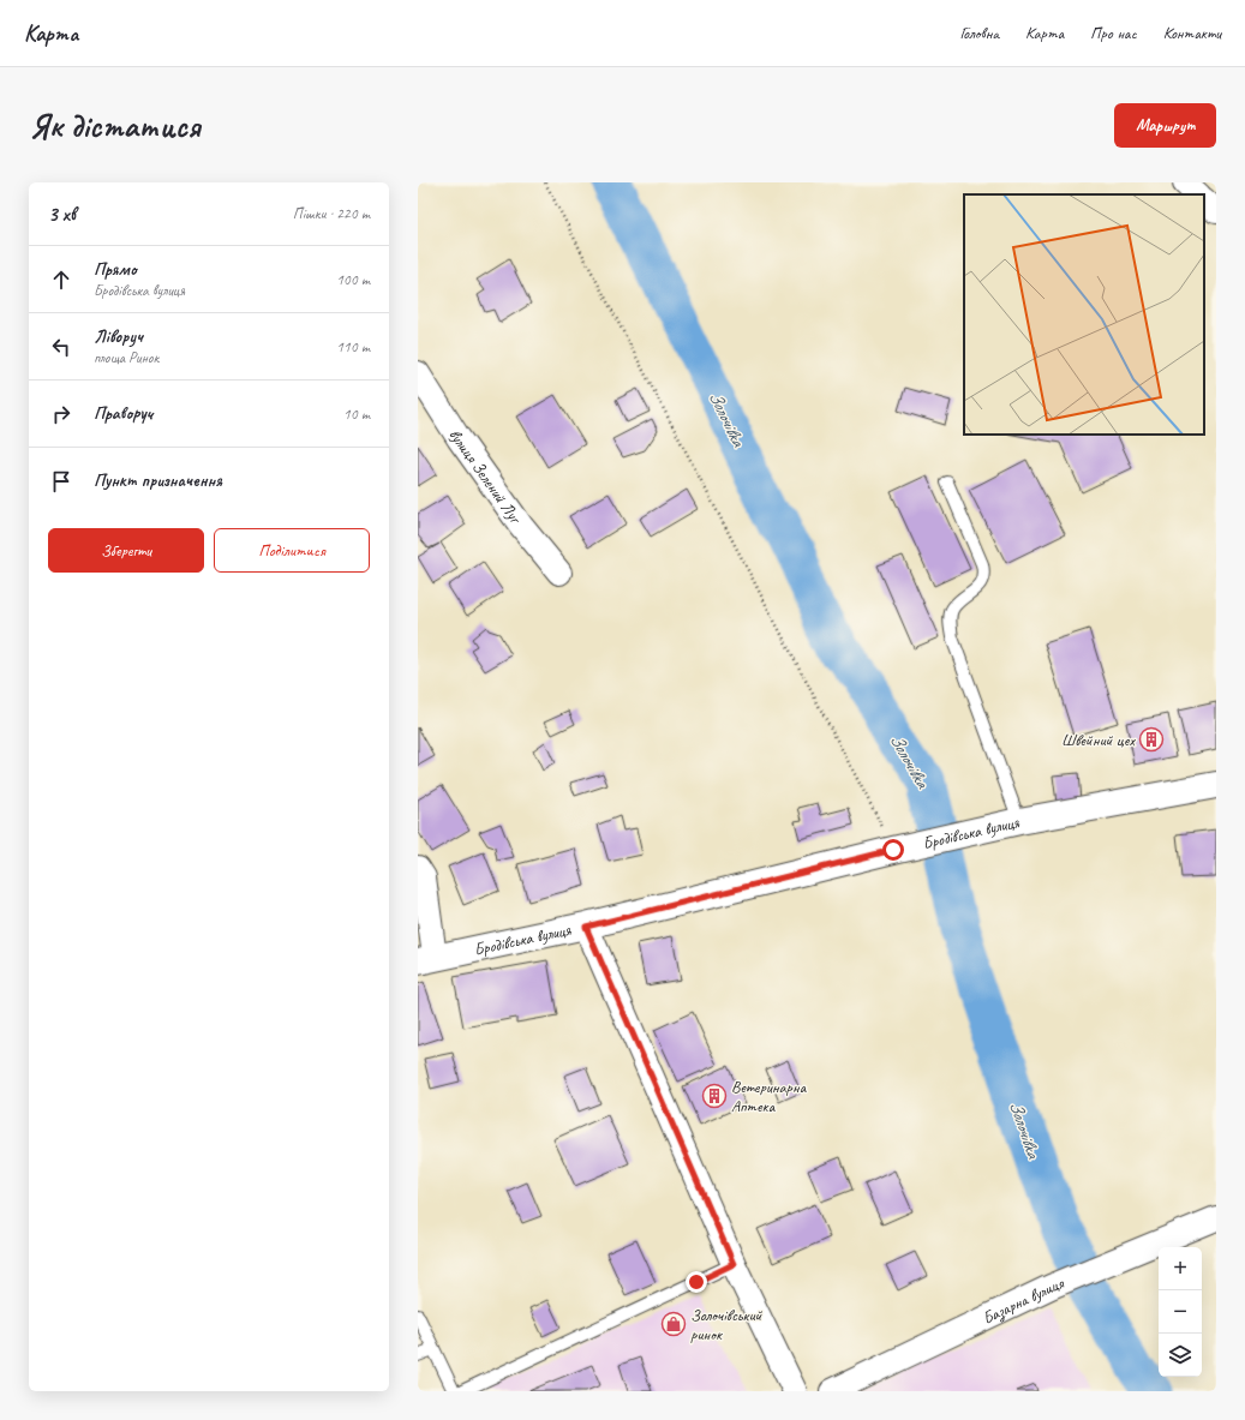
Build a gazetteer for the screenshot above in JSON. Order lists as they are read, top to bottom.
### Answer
{
  "streets": {
    "street": ["вулиця Зелений Луг", "Бродівська вулиця", "Базарна вулиця"]
  },
  "water": ["Золочівка"],
  "places": {
    "building": ["Швейний цех", "Ветеринарна Аптека"],
    "shop": ["Золочівський ринок"]
  },
  "page": {
    "header": "Карта",
    "nav": [
      "Головна",
      "Карта",
      "Про нас",
      "Контакти"
    ],
    "buttons": [
      "Маршрут",
      ["Зберегти", "Поділитися"]
    ],
    "title": "Як дістатися",
    "heading": ["3 хв", "Пішки · 220 m"],
    "list": [
      ["Прямо", "Бродівська вулиця", "100 m"],
      ["Ліворуч", "площа Ринок", "110 m"],
      ["Праворуч", "10 m"],
      "Пункт призначення"
    ],
    "map_buttons": ["+", "−"]
  }
}
